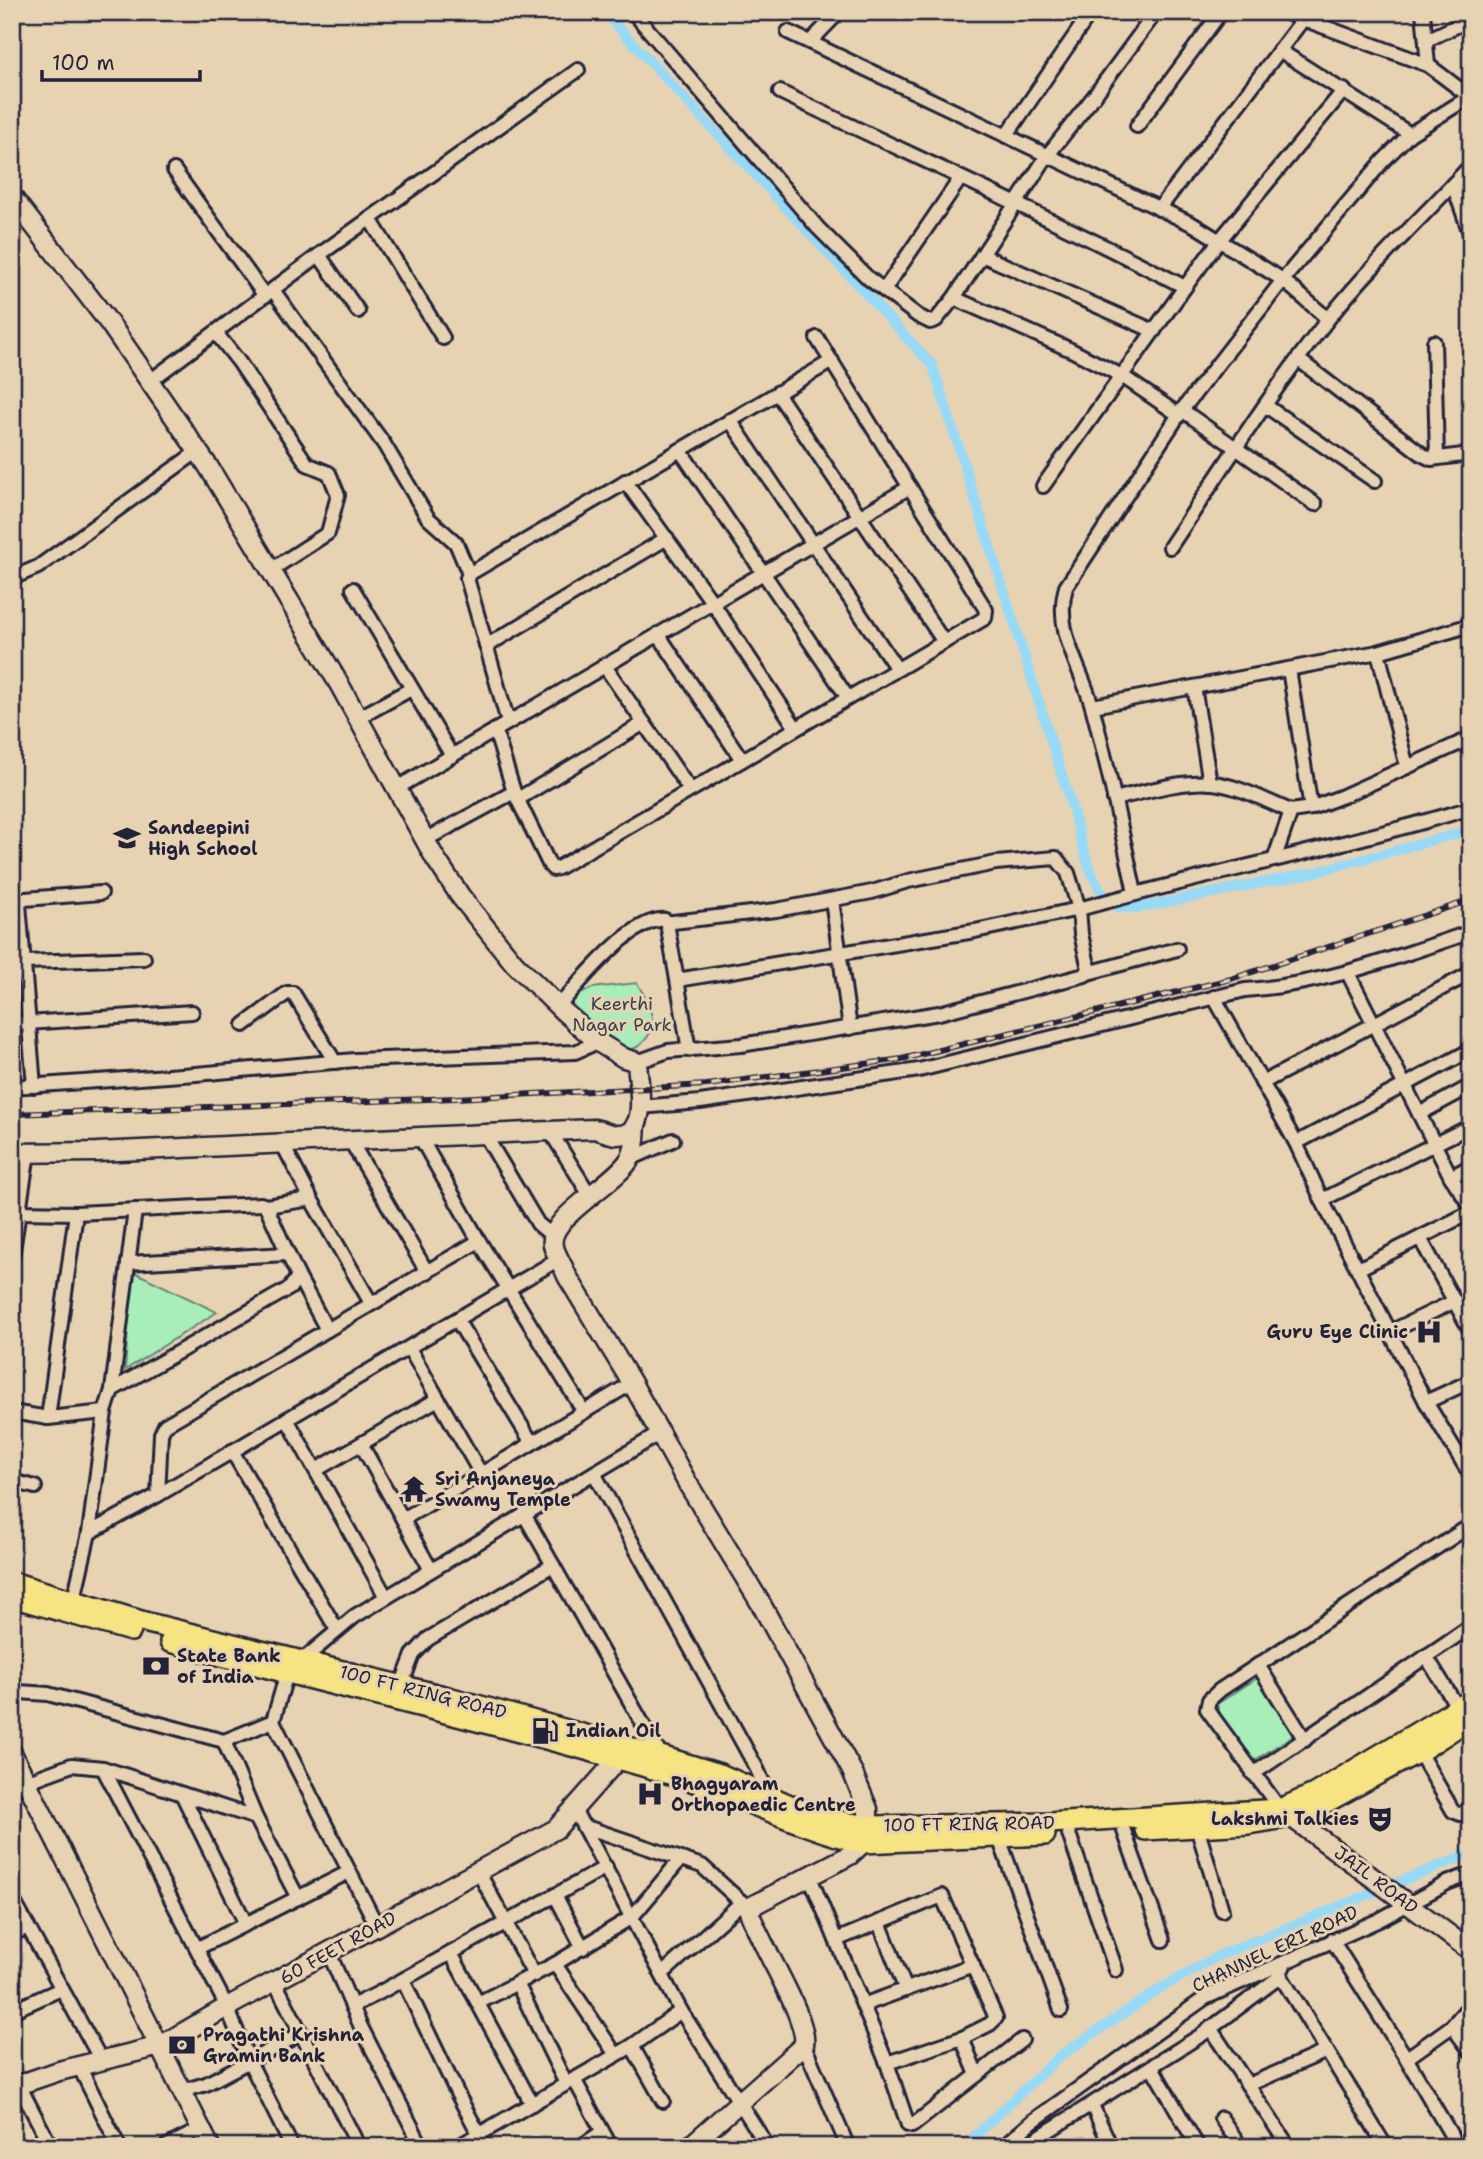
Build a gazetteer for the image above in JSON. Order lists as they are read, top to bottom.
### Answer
{
  "streets": {
    "main road": ["100 FT RING ROAD"],
    "street": ["JAIL ROAD", "60 FEET ROAD", "CHANNEL ERI ROAD"]
  },
  "crossings": [
    ["100 FT RING ROAD", "JAIL ROAD"],
    ["100 FT RING ROAD", "60 FEET ROAD"],
    ["JAIL ROAD", "CHANNEL ERI ROAD"]
  ],
  "parks": ["Keerthi Nagar Park"],
  "places": {
    "school or university": ["Sandeepini High School"],
    "hospital": ["Guru Eye Clinic", "Bhagyaram Orthopaedic Centre"],
    "temple": ["Sri Anjaneya Swamy Temple"],
    "bank": ["State Bank of India", "Pragathi Krishna Gramin Bank"],
    "fuel station": ["Indian Oil"],
    "theatre": ["Lakshmi Talkies"]
  },
  "scale_bar": "100 m"
}
